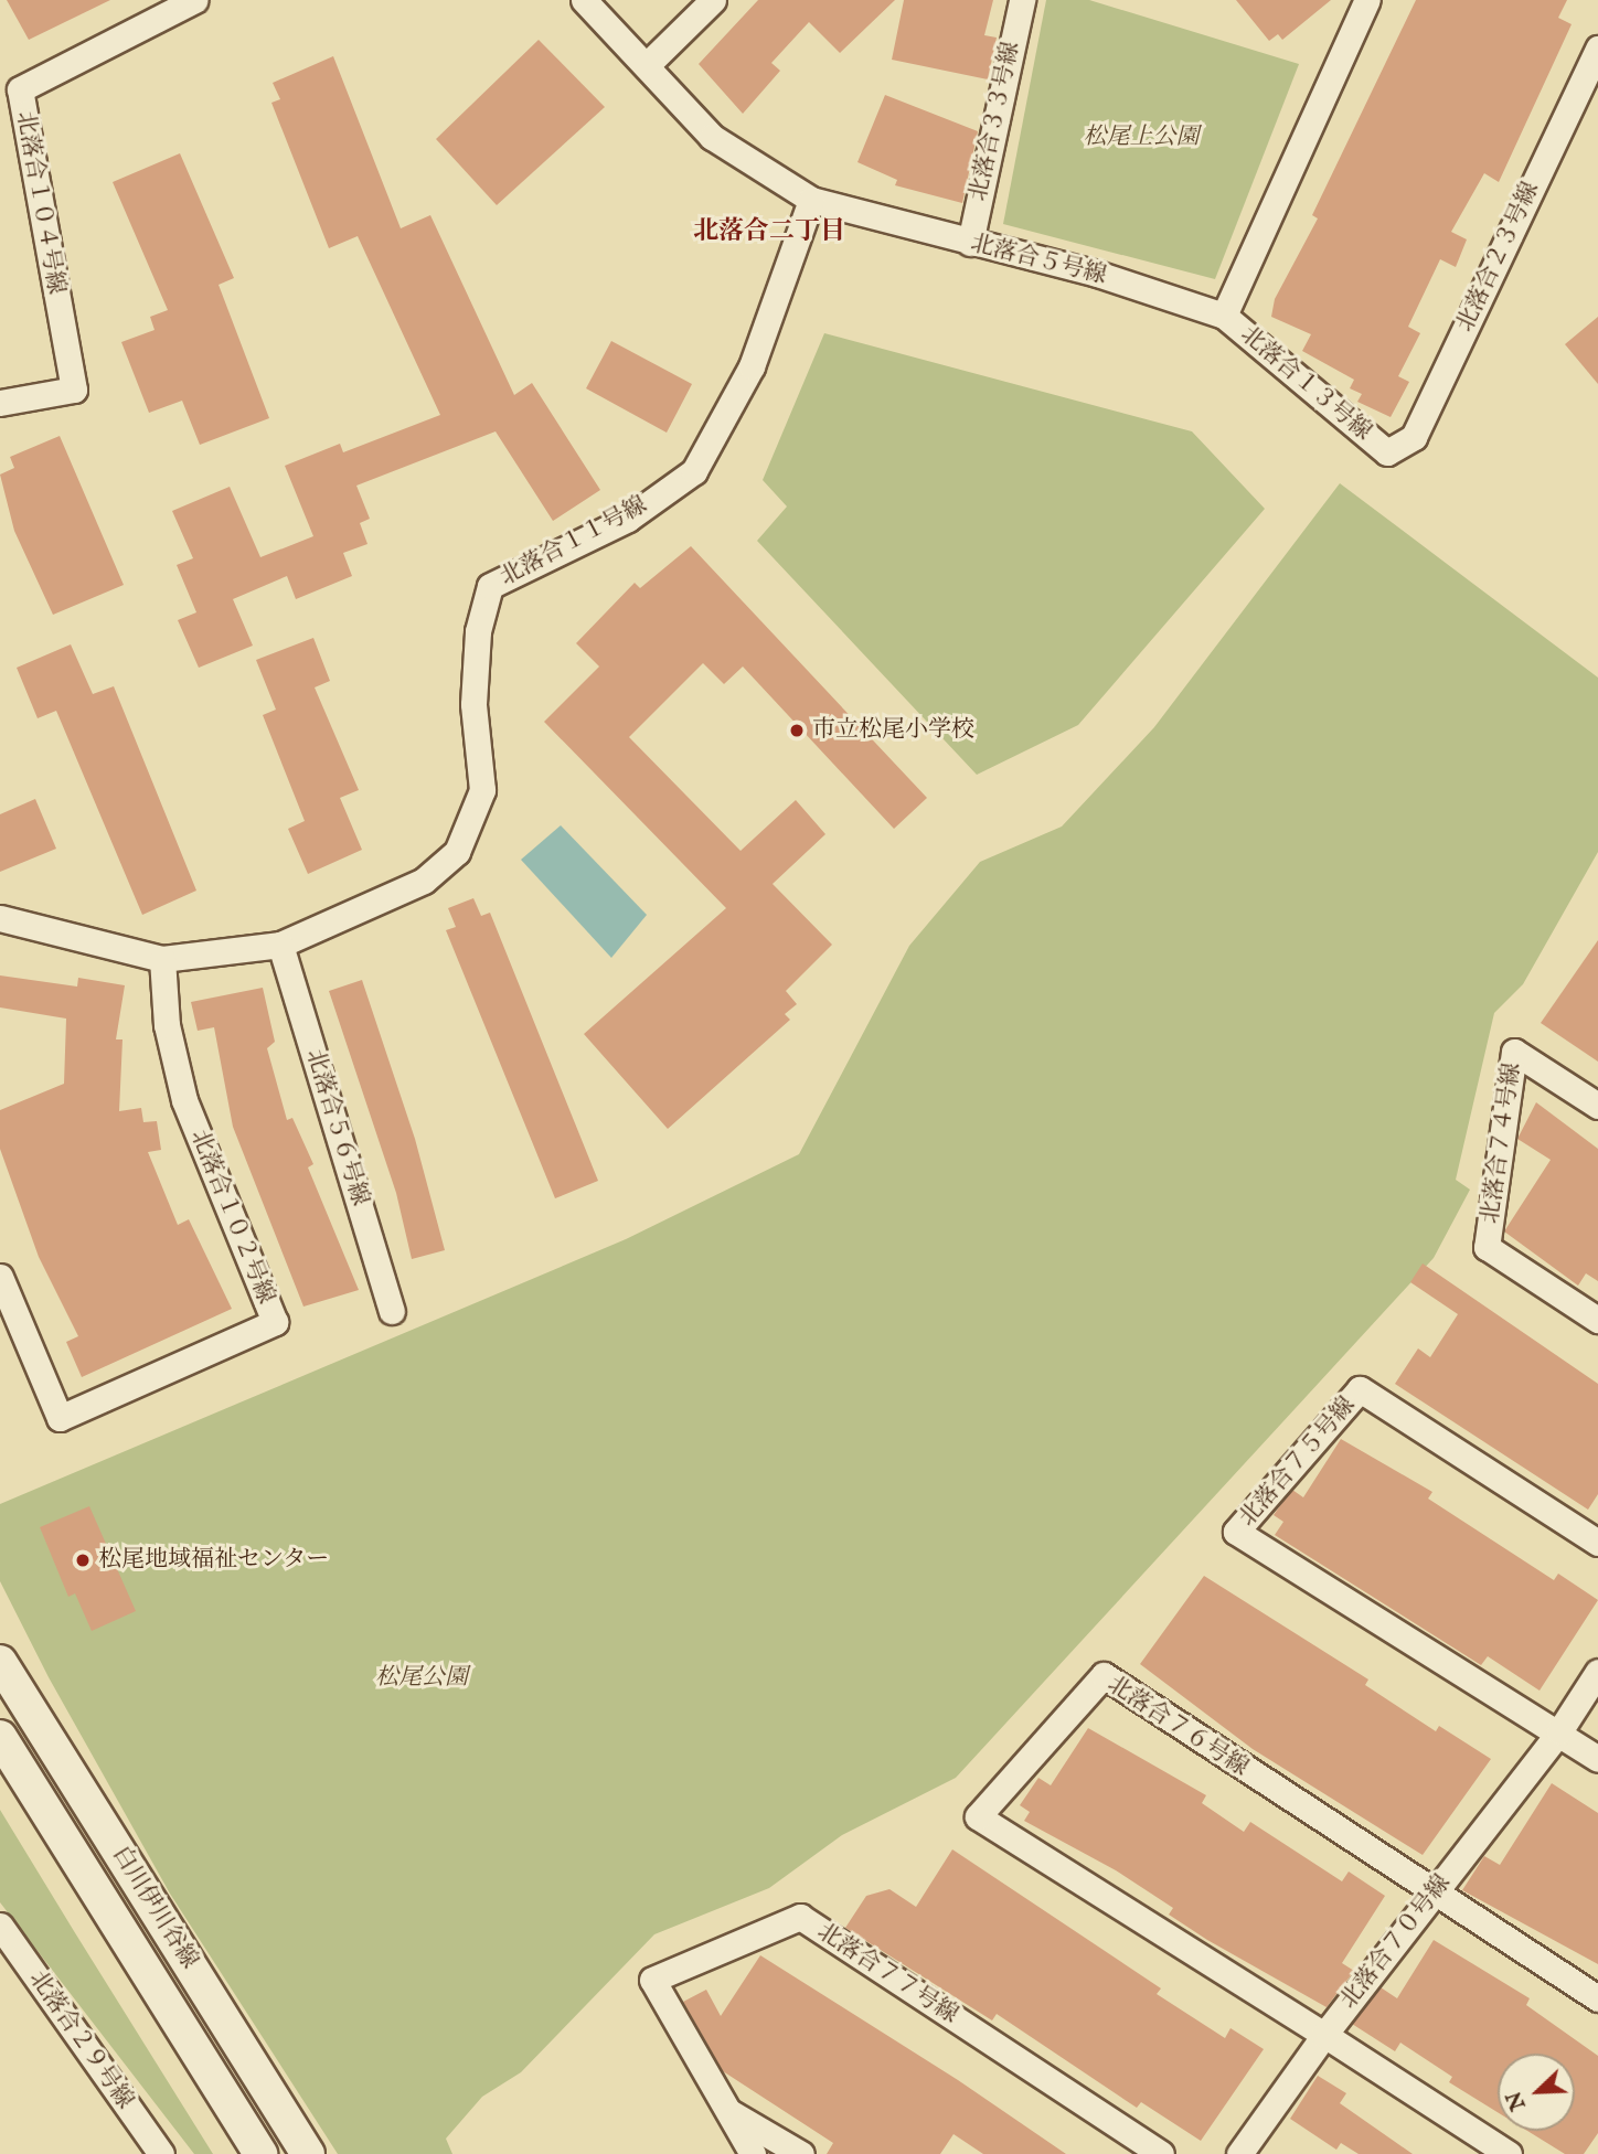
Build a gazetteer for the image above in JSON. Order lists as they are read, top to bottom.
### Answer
{
  "streets": {
    "street": [
      "北落合３３号線",
      "北落合１０４号線",
      "北落合２３号線",
      "北落合５号線",
      "北落合１３号線",
      "北落合１１号線",
      "北落合５６号線",
      "北落合７４号線",
      "北落合１０２号線",
      "北落合７５号線",
      "北落合７６号線",
      "白川伊川谷線",
      "北落合７０号線",
      "北落合７７号線",
      "北落合２９号線"
    ]
  },
  "crossings": [
    ["北落合３３号線", "北落合５号線"],
    ["北落合２３号線", "北落合１３号線"],
    ["北落合５号線", "北落合１３号線"],
    ["北落合５号線", "北落合１１号線"],
    ["北落合１１号線", "北落合５６号線"],
    ["北落合１１号線", "北落合１０２号線"],
    ["北落合７５号線", "北落合７０号線"],
    ["北落合７６号線", "北落合７０号線"]
  ],
  "districts": ["北落合二丁目"],
  "parks": ["松尾上公園", "松尾公園"],
  "places": ["市立松尾小学校", "松尾地域福祉センター"],
  "north": "bottom left"
}
